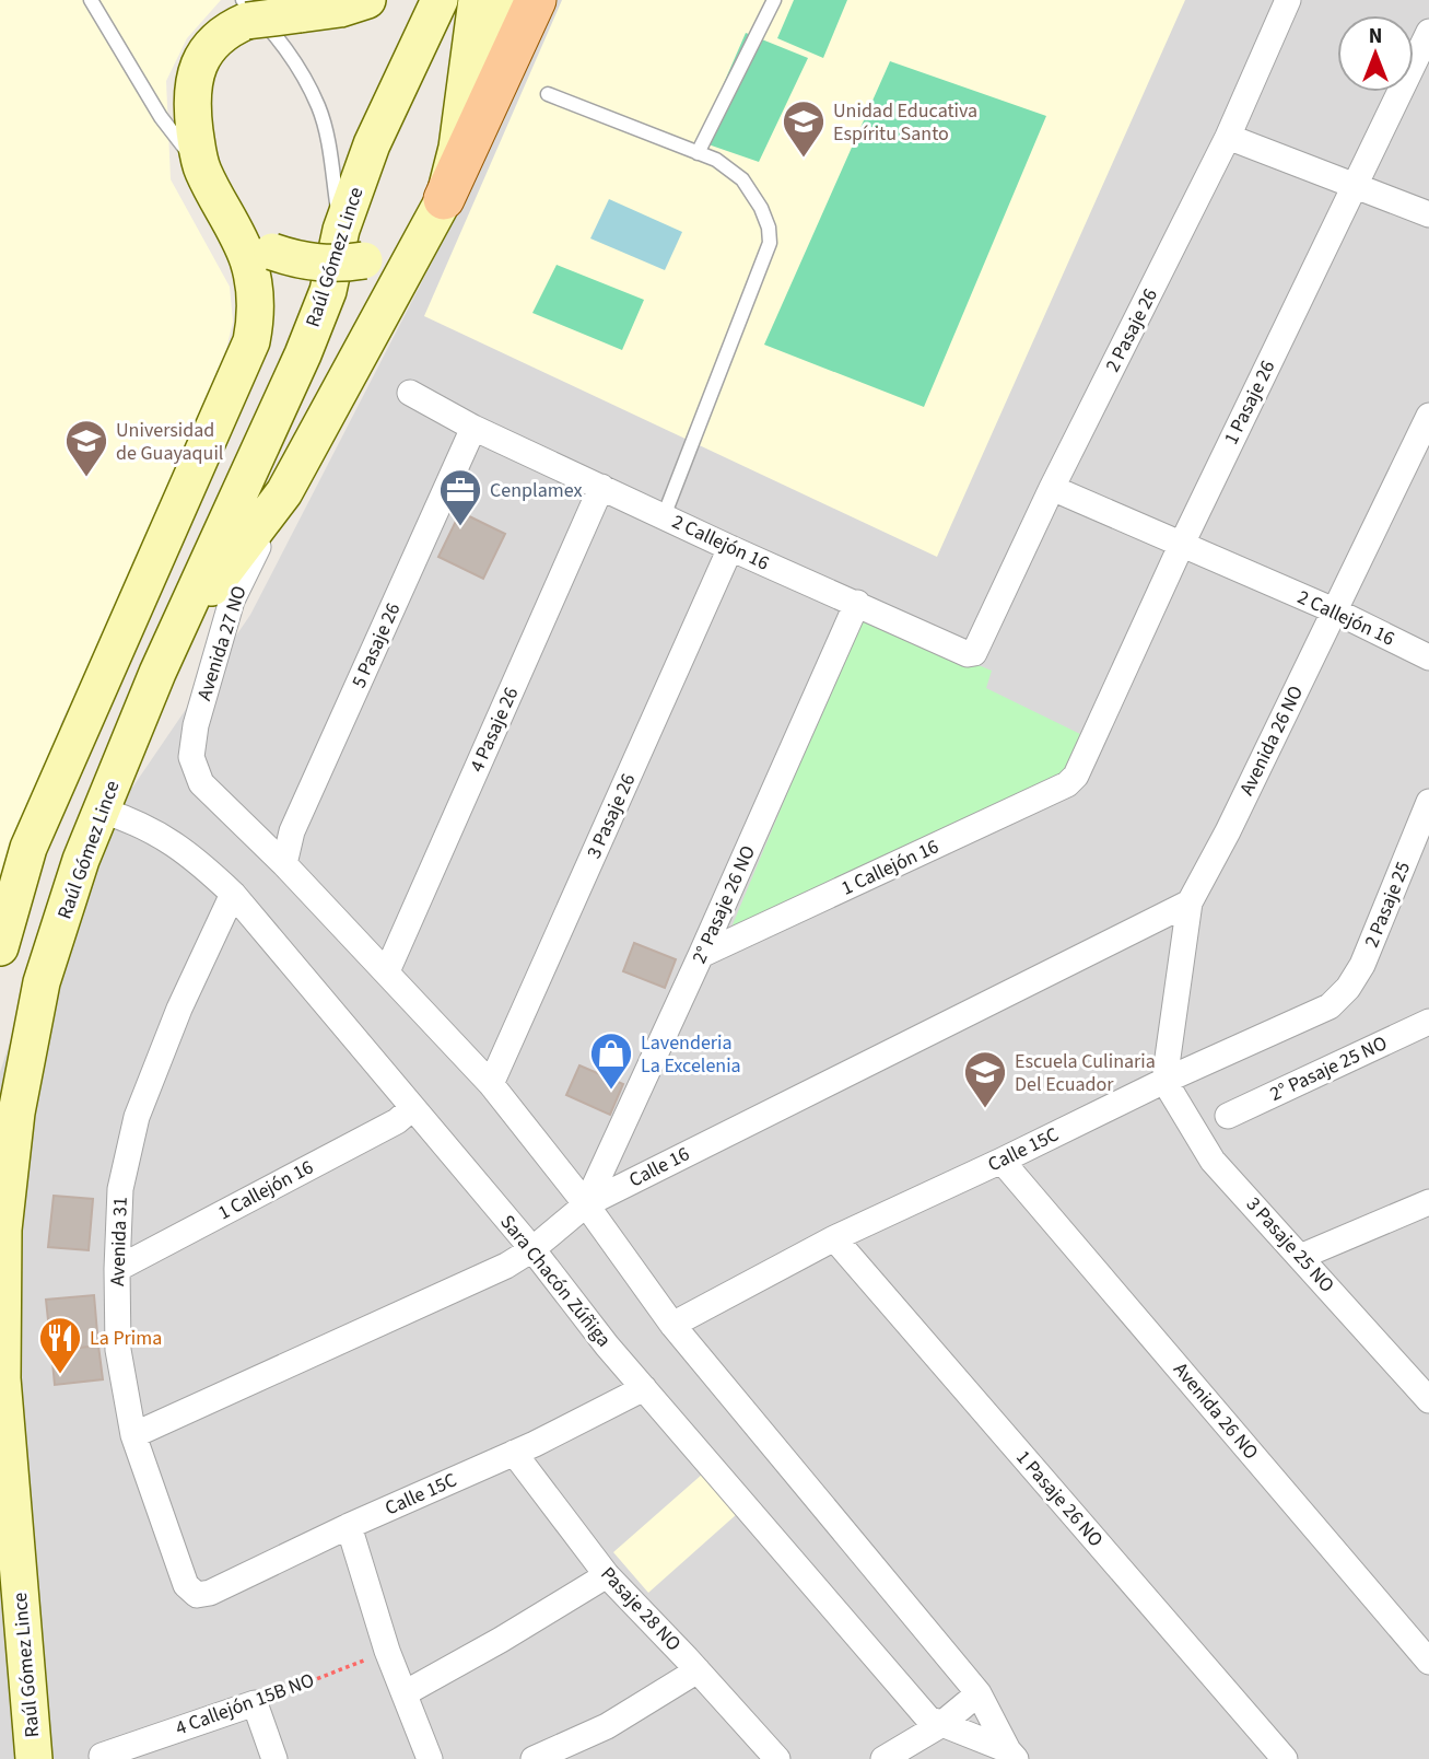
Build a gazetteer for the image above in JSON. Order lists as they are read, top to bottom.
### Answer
{
  "streets": {
    "main road": ["Raúl Gómez Lince"],
    "street": [
      "2 Pasaje 26",
      "1 Pasaje 26",
      "2 Callejón 16",
      "Avenida 27 NO",
      "5 Pasaje 26",
      "4 Pasaje 26",
      "Avenida 26 NO",
      "3 Pasaje 26",
      "1 Callejón 16",
      "2° Pasaje 26 NO",
      "2 Pasaje 25",
      "2° Pasaje 25 NO",
      "Calle 15C",
      "Calle 16",
      "Avenida 31",
      "3 Pasaje 25 NO",
      "Sara Chacón Zúñiga",
      "1 Pasaje 26 NO",
      "Pasaje 28 NO",
      "4 Callejón 15B NO"
    ]
  },
  "crossings": [
    ["Raúl Gómez Lince", "Sara Chacón Zúñiga"],
    ["2 Pasaje 26", "2 Callejón 16"],
    ["1 Pasaje 26", "2 Callejón 16"],
    ["1 Pasaje 26", "1 Callejón 16"],
    ["2 Callejón 16", "5 Pasaje 26"],
    ["2 Callejón 16", "4 Pasaje 26"],
    ["2 Callejón 16", "Avenida 26 NO"],
    ["2 Callejón 16", "3 Pasaje 26"],
    ["2 Callejón 16", "2° Pasaje 26 NO"],
    ["Avenida 27 NO", "Sara Chacón Zúñiga"],
    ["5 Pasaje 26", "Sara Chacón Zúñiga"],
    ["4 Pasaje 26", "Sara Chacón Zúñiga"],
    ["Avenida 26 NO", "Calle 15C"],
    ["Avenida 26 NO", "Calle 16"],
    ["Avenida 26 NO", "3 Pasaje 25 NO"],
    ["3 Pasaje 26", "Sara Chacón Zúñiga"],
    ["1 Callejón 16", "2° Pasaje 26 NO"],
    ["1 Callejón 16", "Avenida 31"],
    ["1 Callejón 16", "Sara Chacón Zúñiga"],
    ["2° Pasaje 26 NO", "Calle 16"],
    ["2° Pasaje 26 NO", "Sara Chacón Zúñiga"],
    ["2 Pasaje 25", "Calle 15C"],
    ["Calle 15C", "Avenida 31"],
    ["Calle 15C", "3 Pasaje 25 NO"],
    ["Calle 15C", "Sara Chacón Zúñiga"],
    ["Calle 15C", "1 Pasaje 26 NO"],
    ["Calle 15C", "Pasaje 28 NO"],
    ["Calle 16", "Avenida 31"],
    ["Calle 16", "Sara Chacón Zúñiga"],
    ["Avenida 31", "Sara Chacón Zúñiga"]
  ],
  "places": {
    "school or university": ["Unidad Educativa Espíritu Santo", "Universidad de Guayaquil", "Escuela Culinaria Del Ecuador"],
    "office": ["Cenplamex"],
    "shop": ["Lavenderia La Excelenia"],
    "restaurant": ["La Prima"]
  },
  "north": "top"
}
